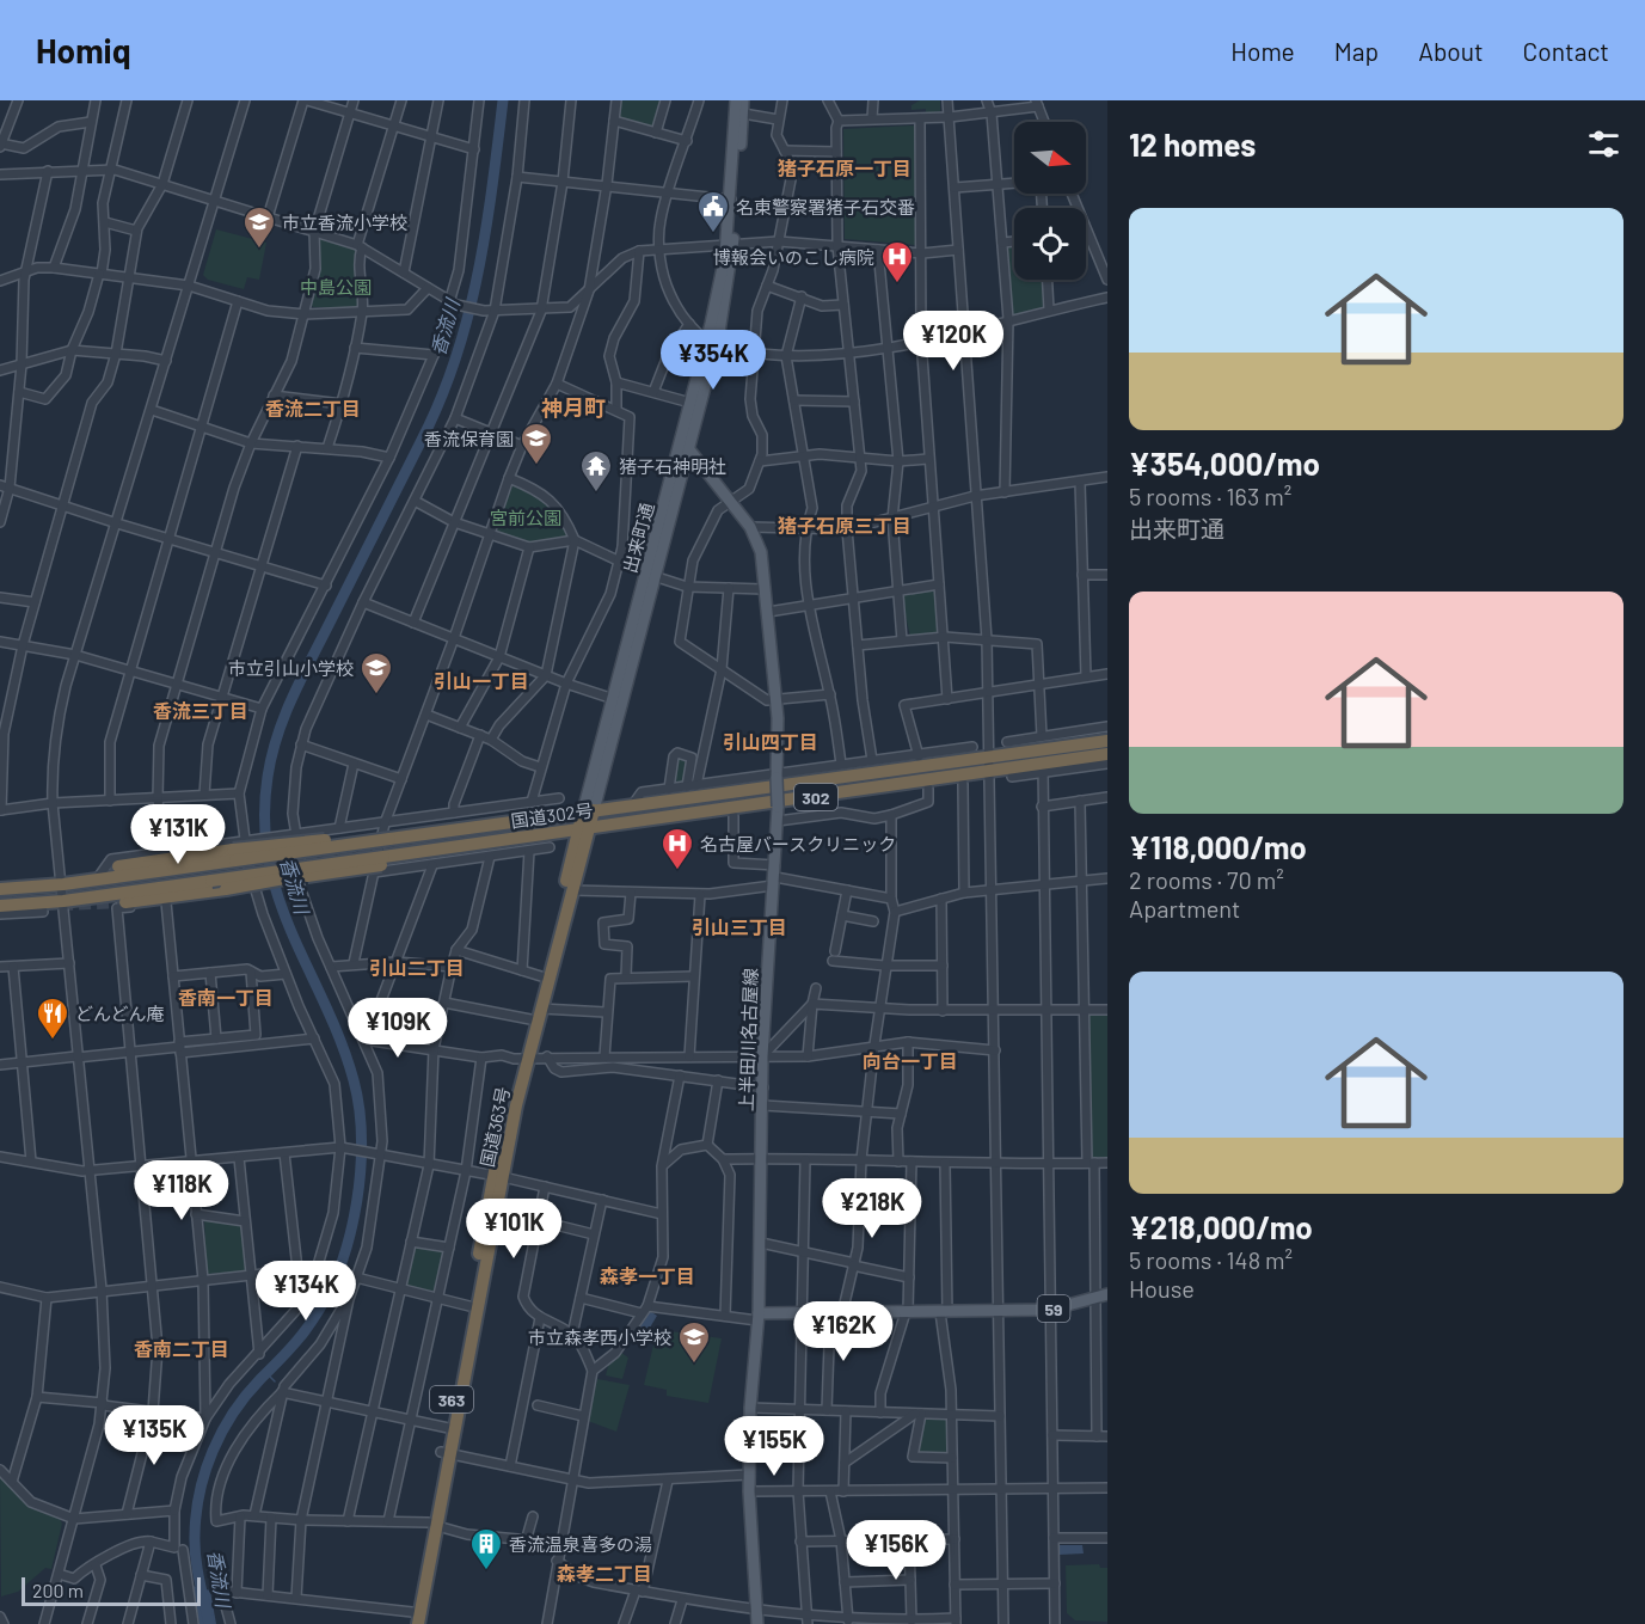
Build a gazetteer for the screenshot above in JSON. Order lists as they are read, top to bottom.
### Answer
{
  "streets": {
    "highway": [
      "302",
      "国道302号",
      "国道363号",
      "363"
    ],
    "main road": ["出来町通", "上半田川名古屋線", "59"]
  },
  "crossings": [
    ["出来町通", "国道302号"],
    ["出来町通", "上半田川名古屋線"],
    ["出来町通", "国道363号"],
    ["国道302号", "国道363号"],
    ["上半田川名古屋線", "59"]
  ],
  "districts": [
    "猪子石原一丁目",
    "香流二丁目",
    "神月町",
    "猪子石原三丁目",
    "引山一丁目",
    "香流三丁目",
    "引山四丁目",
    "引山三丁目",
    "引山二丁目",
    "香南一丁目",
    "向台一丁目",
    "森孝一丁目",
    "香南二丁目",
    "森孝二丁目"
  ],
  "water": ["香流川"],
  "parks": ["中島公園", "宮前公園"],
  "places": {
    "public building": ["名東警察署猪子石交番"],
    "school or university": [
      "市立香流小学校",
      "香流保育園",
      "市立引山小学校",
      "市立森孝西小学校"
    ],
    "hospital": ["博報会いのこし病院", "名古屋バースクリニック"],
    "temple": ["猪子石神明社"],
    "restaurant": ["どんどん庵"],
    "building": ["香流温泉喜多の湯"]
  },
  "scale_bar": "200 m",
  "north": "right",
  "page": {
    "header": "Homiq",
    "nav": [
      "Home",
      "Map",
      "About",
      "Contact"
    ],
    "heading": "12 homes",
    "list": [
      {
        "name": "¥354,000/mo",
        "note": "5 rooms · 163 m² · 出来町通"
      },
      {
        "name": "¥118,000/mo",
        "note": "2 rooms · 70 m² · Apartment"
      },
      {
        "name": "¥218,000/mo",
        "note": "5 rooms · 148 m² · House"
      }
    ],
    "price": [
      "¥120K",
      "¥354K",
      "¥131K",
      "¥109K",
      "¥118K",
      "¥218K",
      "¥101K",
      "¥134K",
      "¥162K",
      "¥135K",
      "¥155K",
      "¥156K"
    ],
    "scale": "200 m"
  }
}
